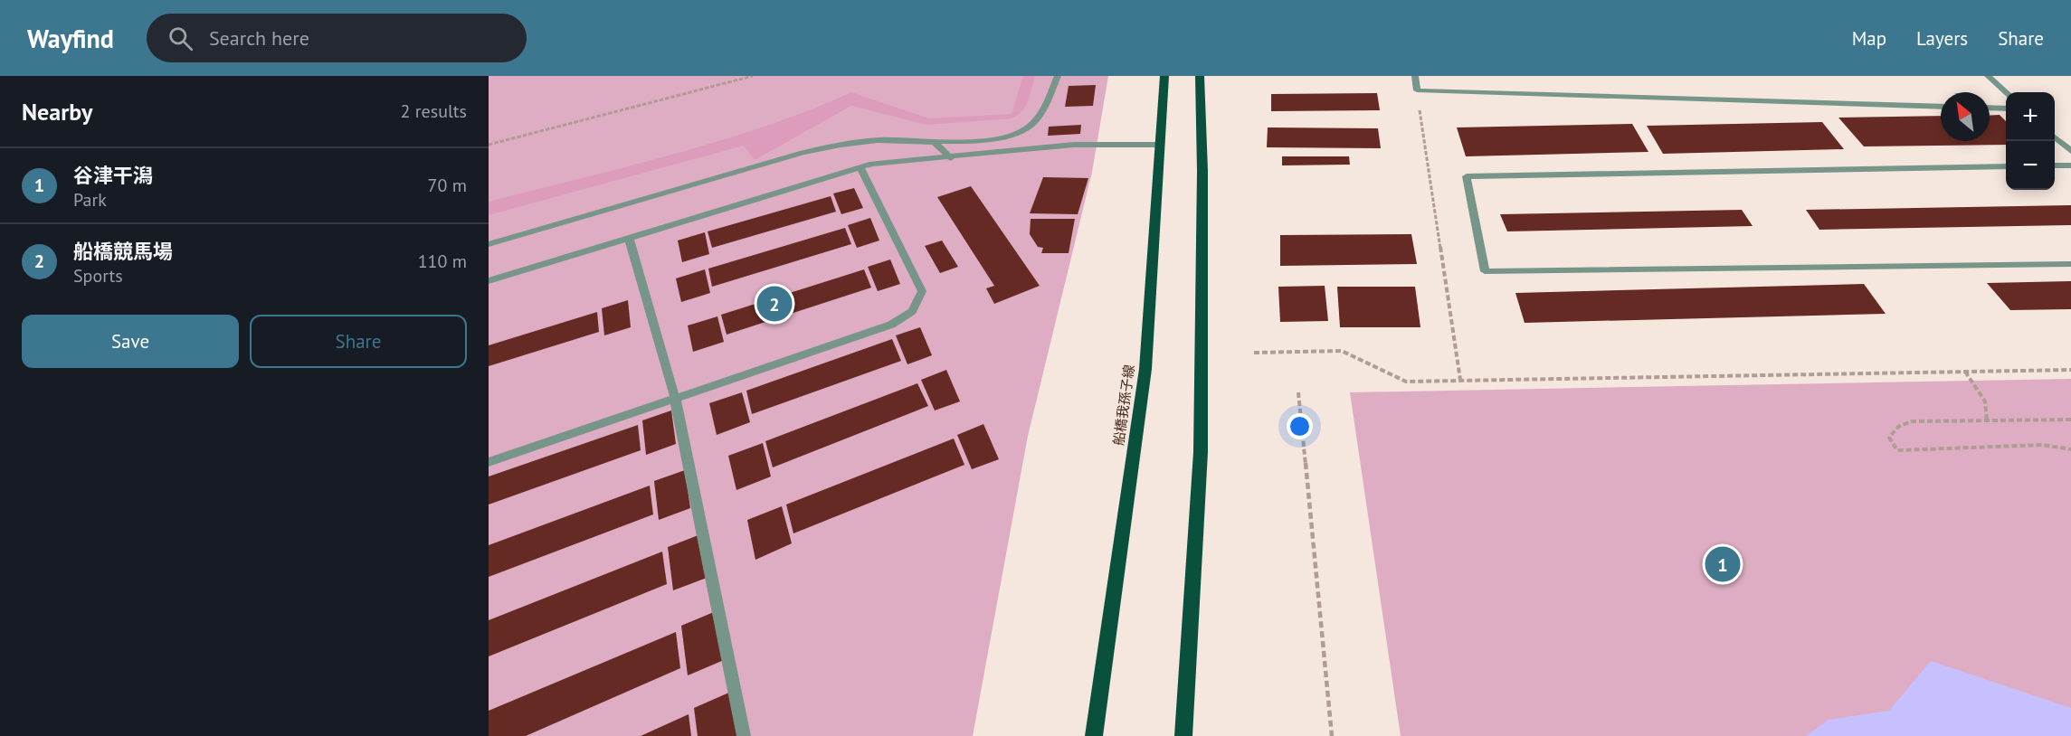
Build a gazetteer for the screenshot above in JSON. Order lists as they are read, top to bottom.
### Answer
{
  "streets": {
    "main road": ["船橋我孫子線"]
  },
  "north": "top left",
  "page": {
    "header": "Wayfind",
    "search": "Search here",
    "nav": ["Map", "Layers", "Share"],
    "heading": ["Nearby", "2 results"],
    "map_buttons": ["+", "−"],
    "list": [
      {
        "mark": "1",
        "name": "谷津干潟",
        "note": "Park",
        "value": "70 m"
      },
      {
        "mark": "2",
        "name": "船橋競馬場",
        "note": "Sports",
        "value": "110 m"
      }
    ],
    "pins": ["2", "1"],
    "buttons": ["Save", "Share"]
  }
}
